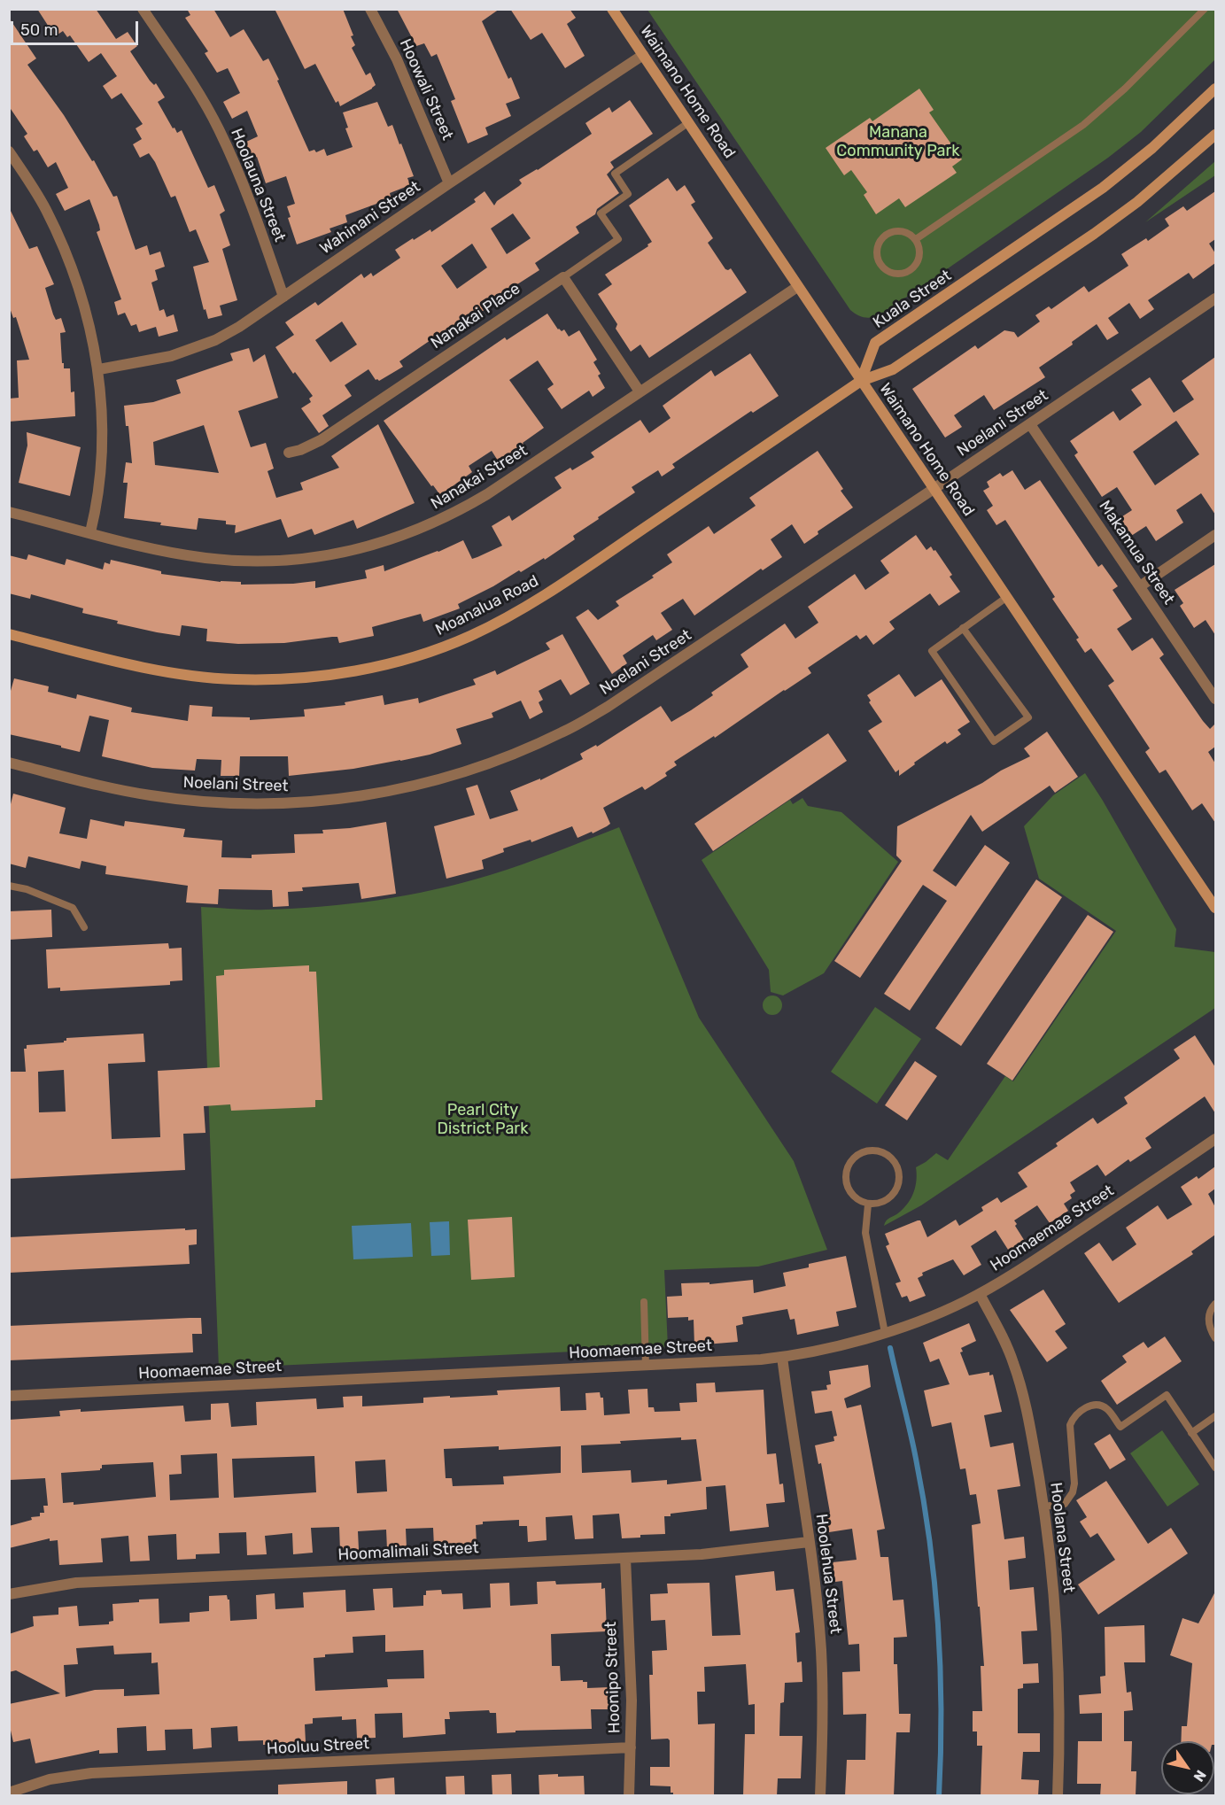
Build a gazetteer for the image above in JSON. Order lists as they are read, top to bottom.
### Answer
{
  "streets": {
    "main road": ["Waimano Home Road", "Kuala Street", "Moanalua Road"],
    "street": [
      "Hoowali Street",
      "Hoolauna Street",
      "Wahinani Street",
      "Nanakai Place",
      "Noelani Street",
      "Nanakai Street",
      "Makamua Street",
      "Hoomaemae Street",
      "Hoolana Street",
      "Hoomalimali Street",
      "Hoolehua Street",
      "Hoonipo Street",
      "Hooluu Street"
    ]
  },
  "crossings": [
    ["Hoowali Street", "Wahinani Street"],
    ["Waimano Home Road", "Wahinani Street"],
    ["Waimano Home Road", "Kuala Street"],
    ["Waimano Home Road", "Noelani Street"],
    ["Waimano Home Road", "Nanakai Street"],
    ["Waimano Home Road", "Moanalua Road"],
    ["Hoolauna Street", "Wahinani Street"],
    ["Kuala Street", "Moanalua Road"],
    ["Noelani Street", "Makamua Street"],
    ["Hoomaemae Street", "Hoolana Street"],
    ["Hoomaemae Street", "Hoolehua Street"],
    ["Hoomalimali Street", "Hoolehua Street"],
    ["Hoomalimali Street", "Hoonipo Street"],
    ["Hoonipo Street", "Hooluu Street"]
  ],
  "parks": ["Manana Community Park", "Pearl City District Park"],
  "scale_bar": "50 m",
  "north": "bottom right"
}
